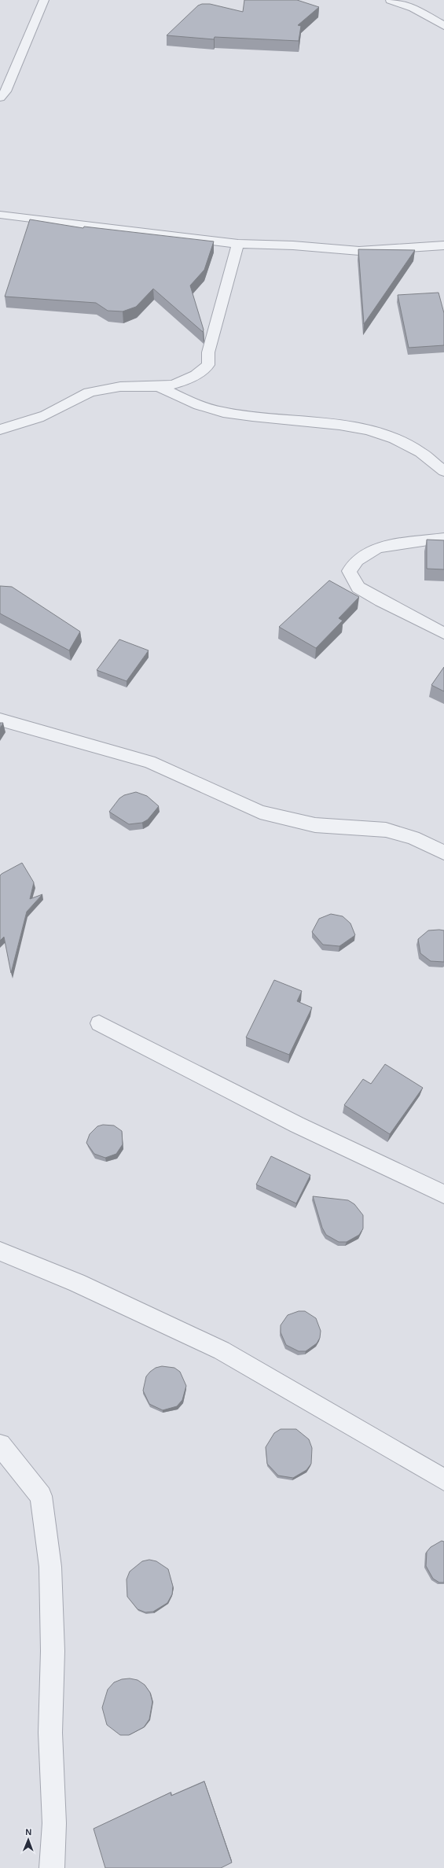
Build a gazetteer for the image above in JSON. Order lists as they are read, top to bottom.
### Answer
{
  "north": "top"
}
